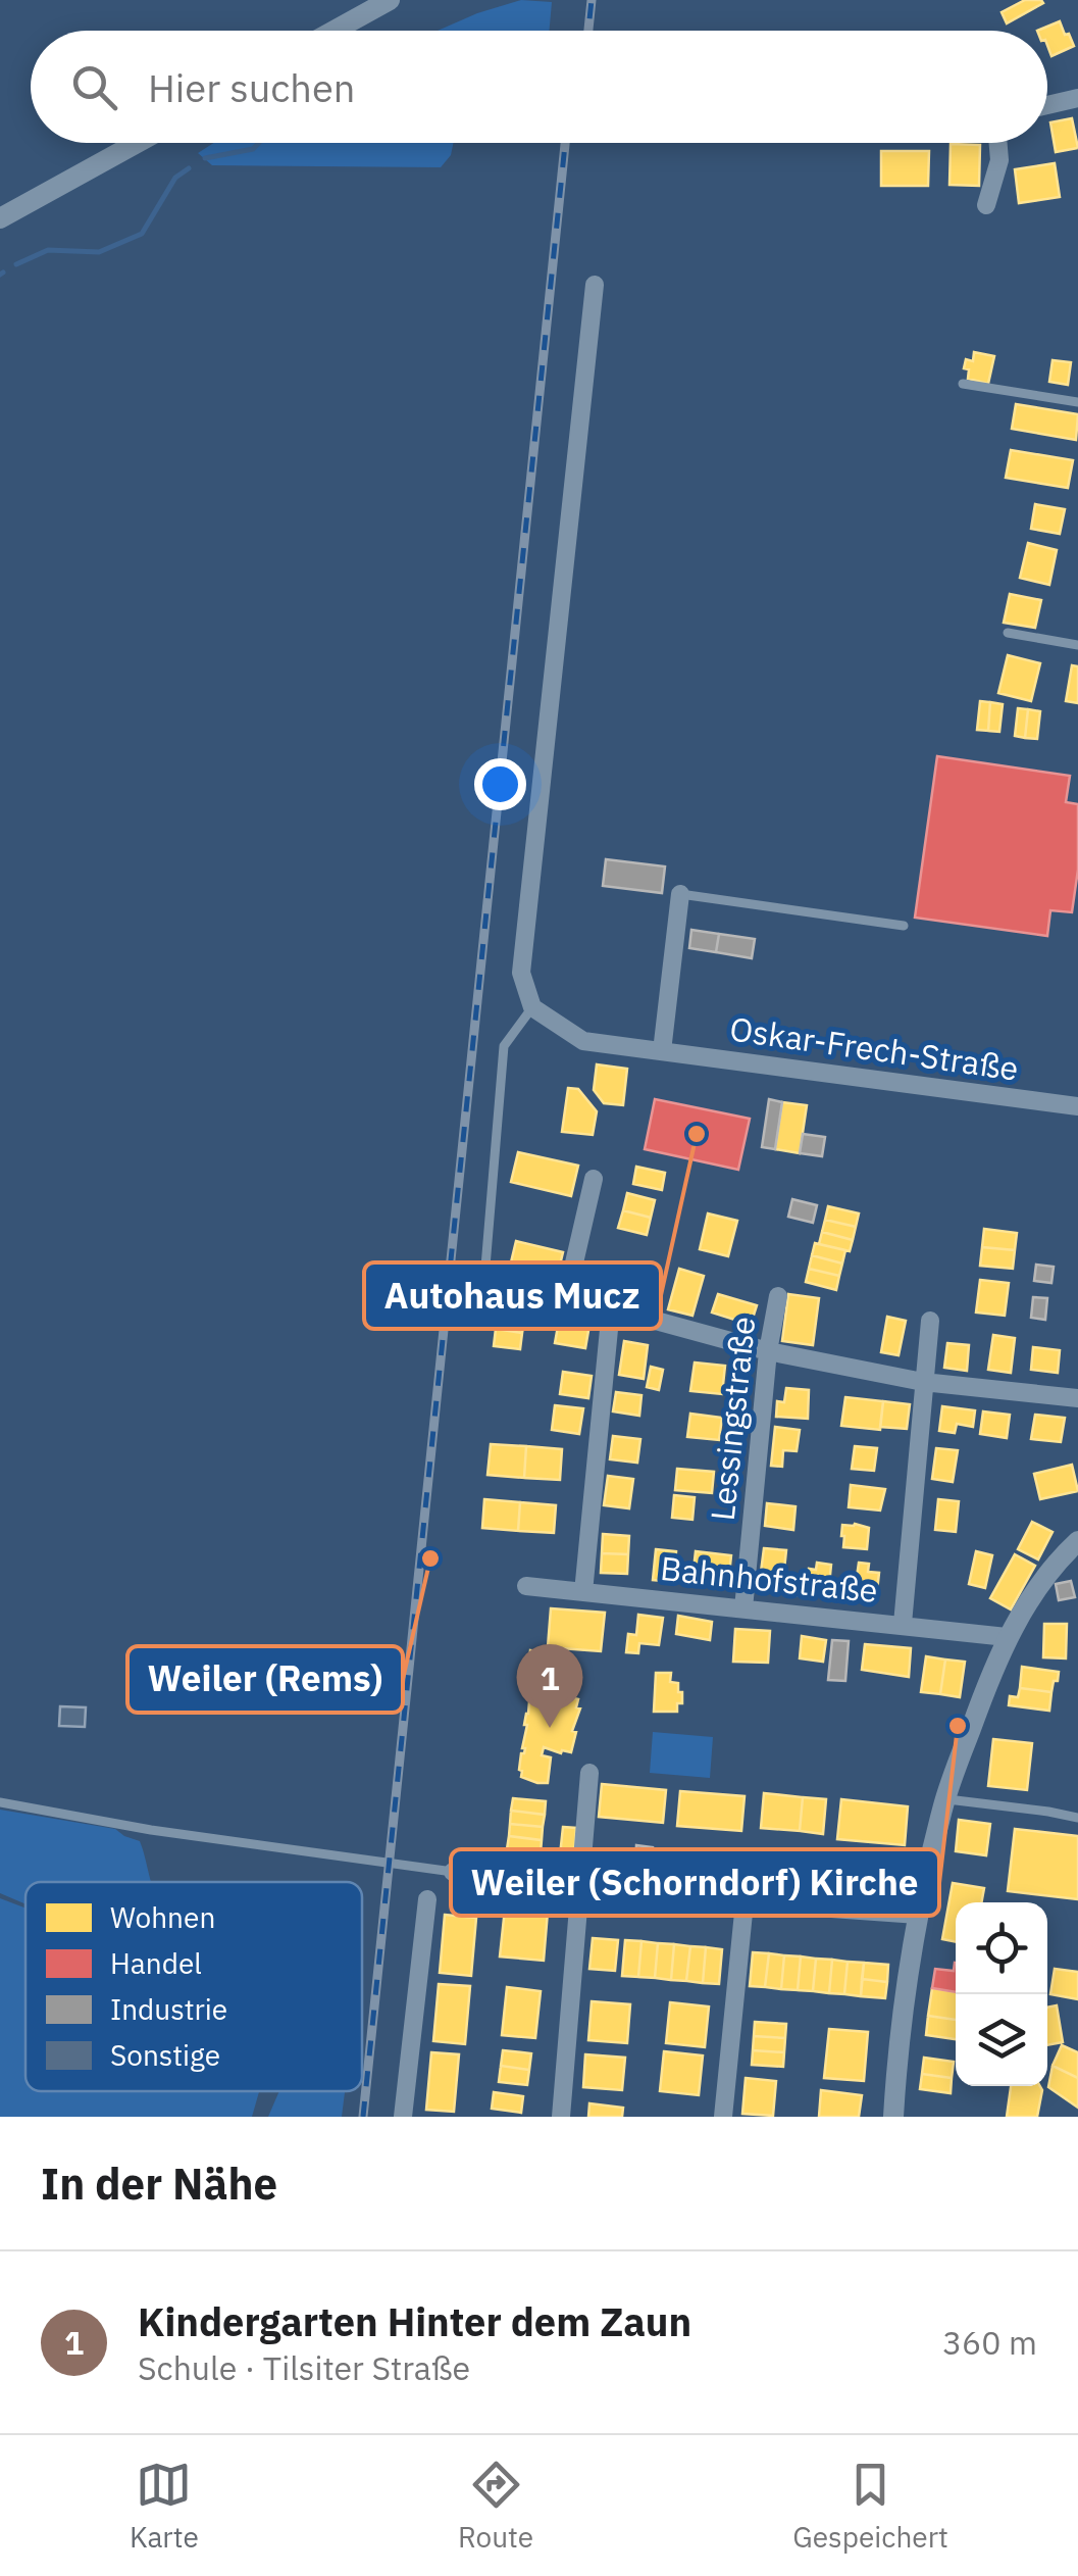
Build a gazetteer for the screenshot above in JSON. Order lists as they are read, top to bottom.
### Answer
{
  "streets": {
    "street": ["Oskar-Frech-Straße", "Lessingstraße", "Bahnhofstraße"]
  },
  "crossings": [
    ["Lessingstraße", "Bahnhofstraße"]
  ],
  "places": ["Autohaus Mucz", "Weiler (Rems)", "Weiler (Schorndorf) Kirche"],
  "legend": [
    "Wohnen",
    "Handel",
    "Industrie",
    "Sonstige"
  ],
  "page": {
    "search": "Hier suchen",
    "pins": "1",
    "heading": "In der Nähe",
    "list": [
      {
        "mark": "1",
        "name": "Kindergarten Hinter dem Zaun",
        "note": "Schule · Tilsiter Straße",
        "value": "360 m"
      }
    ],
    "nav": ["Karte", "Route", "Gespeichert"]
  }
}
